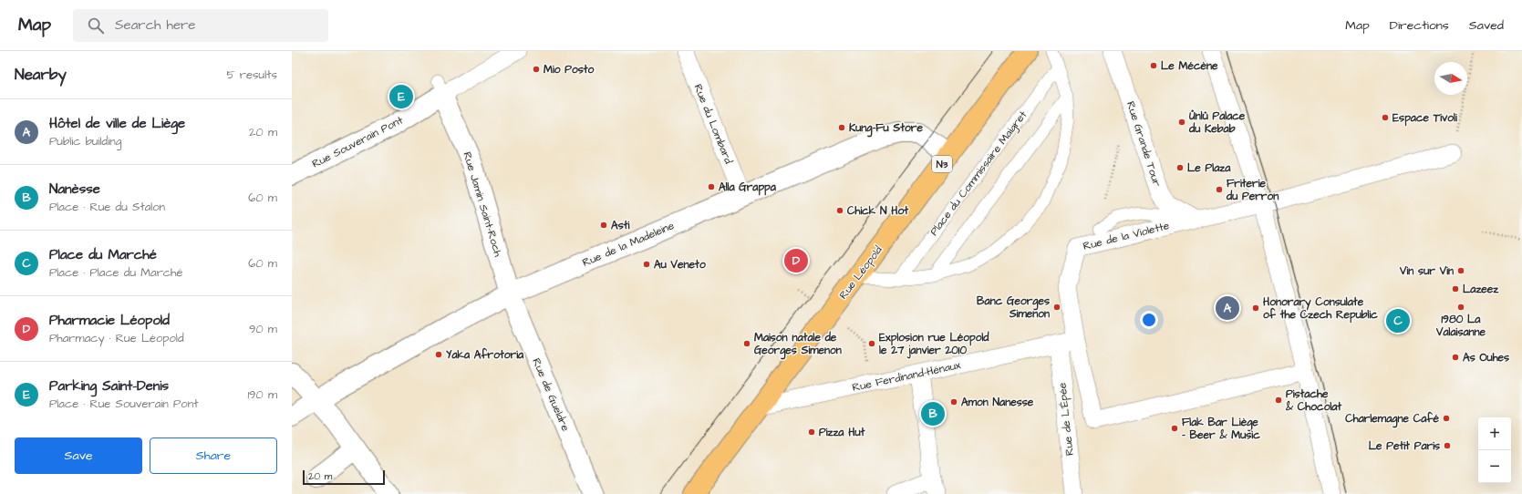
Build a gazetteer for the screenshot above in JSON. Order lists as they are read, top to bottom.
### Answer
{
  "streets": {
    "main road": ["N3", "Rue Léopold"],
    "street": [
      "Rue du Lombard",
      "Rue Souverain Pont",
      "Rue Grande Tour",
      "Rue Jamin Saint-Roch",
      "Rue de la Violette",
      "Rue de la Madeleine",
      "Rue Ferdinand-Hénaux",
      "Rue de Gueldre",
      "Rue de L'Épée"
    ],
    "lane": ["Place du Commissaire Maigret"]
  },
  "crossings": [
    ["Rue du Lombard", "Rue de la Madeleine"],
    ["Rue Souverain Pont", "Rue Jamin Saint-Roch"],
    ["Rue Grande Tour", "Rue de la Violette"],
    ["Rue Jamin Saint-Roch", "Rue de la Madeleine"],
    ["Rue Jamin Saint-Roch", "Rue de Gueldre"],
    ["Rue de la Violette", "Rue Ferdinand-Hénaux"],
    ["Rue de la Madeleine", "Rue Léopold"],
    ["Rue de la Madeleine", "Rue de Gueldre"],
    ["Rue Léopold", "Rue Ferdinand-Hénaux"],
    ["Rue Ferdinand-Hénaux", "Rue de L'Épée"]
  ],
  "places": [
    "Le Mécène",
    "Mio Posto",
    "Espace Tivoli",
    "Űnlű Palace du Kebab",
    "Kung-Fu Store",
    "Le Plaza",
    "Alla Grappa",
    "Friterie du Perron",
    "Chick N Hot",
    "Asti",
    "Au Veneto",
    "Vin sur Vin",
    "Lazeez",
    "Banc Georges Simenon",
    "1980 La Valaisanne",
    "Honorary Consulate of the Czech Republic",
    "Maison natale de Georges Simenon",
    "Explosion rue Léopold le 27 janvier 2010",
    "Yaka Afrotoria",
    "As Ouhes",
    "Pistache & Chocolat",
    "Amon Nanesse",
    "Charlemagne Café",
    "Flak Bar Liège - Beer & Music",
    "Pizza Hut",
    "Le Petit Paris"
  ],
  "scale_bar": "20 m",
  "north": "right",
  "page": {
    "header": "Map",
    "search": "Search here",
    "nav": ["Map", "Directions", "Saved"],
    "heading": ["Nearby", "5 results"],
    "pins": [
      "E",
      "D",
      "A",
      "C",
      "B"
    ],
    "list": [
      {
        "mark": "A",
        "name": "Hôtel de ville de Liège",
        "note": "Public building",
        "value": "20 m"
      },
      {
        "mark": "B",
        "name": "Nanèsse",
        "note": "Place · Rue du Stalon",
        "value": "60 m"
      },
      {
        "mark": "C",
        "name": "Place du Marché",
        "note": "Place · Place du Marché",
        "value": "60 m"
      },
      {
        "mark": "D",
        "name": "Pharmacie Léopold",
        "note": "Pharmacy · Rue Léopold",
        "value": "90 m"
      },
      {
        "mark": "E",
        "name": "Parking Saint-Denis",
        "note": "Place · Rue Souverain Pont",
        "value": "190 m"
      }
    ],
    "map_buttons": ["+", "−"],
    "buttons": ["Save", "Share"],
    "scale": "20 m"
  }
}
